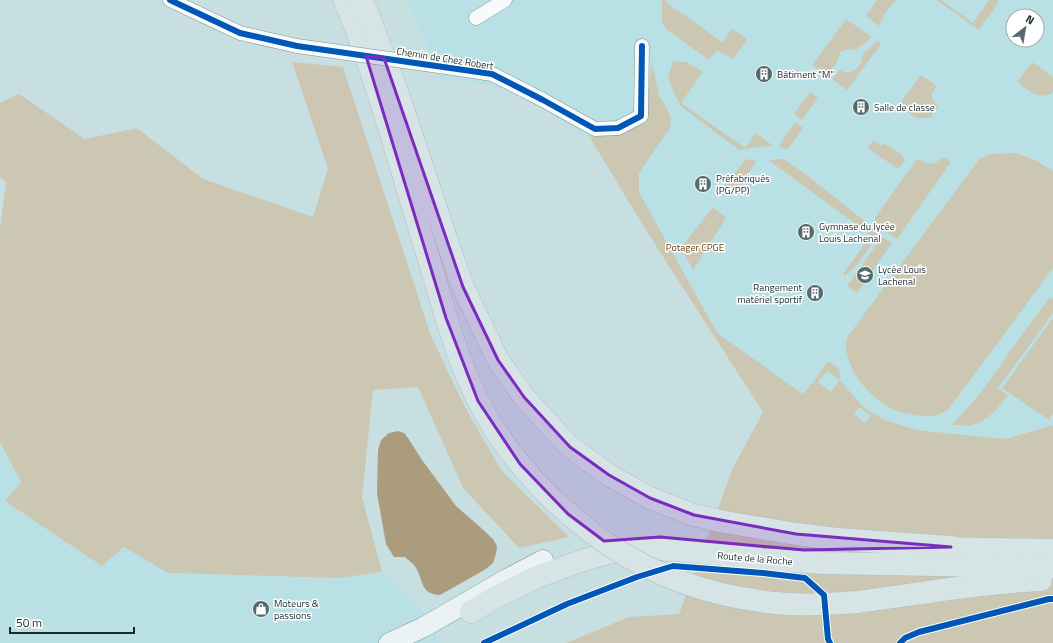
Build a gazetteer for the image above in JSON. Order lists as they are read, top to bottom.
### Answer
{
  "streets": {
    "highway": ["Route de la Roche"],
    "street": ["Chemin de Chez Robert"]
  },
  "parks": ["Potager CPGE"],
  "places": {
    "building": [
      "Bâtiment \"M\"",
      "Salle de classe",
      "Préfabriqués (PG/PP)",
      "Gymnase du lycée Louis Lachenal",
      "Rangement matériel sportif"
    ],
    "school or university": ["Lycée Louis Lachenal"],
    "shop": ["Moteurs & passions"]
  },
  "scale_bar": "50 m",
  "north": "top right"
}
